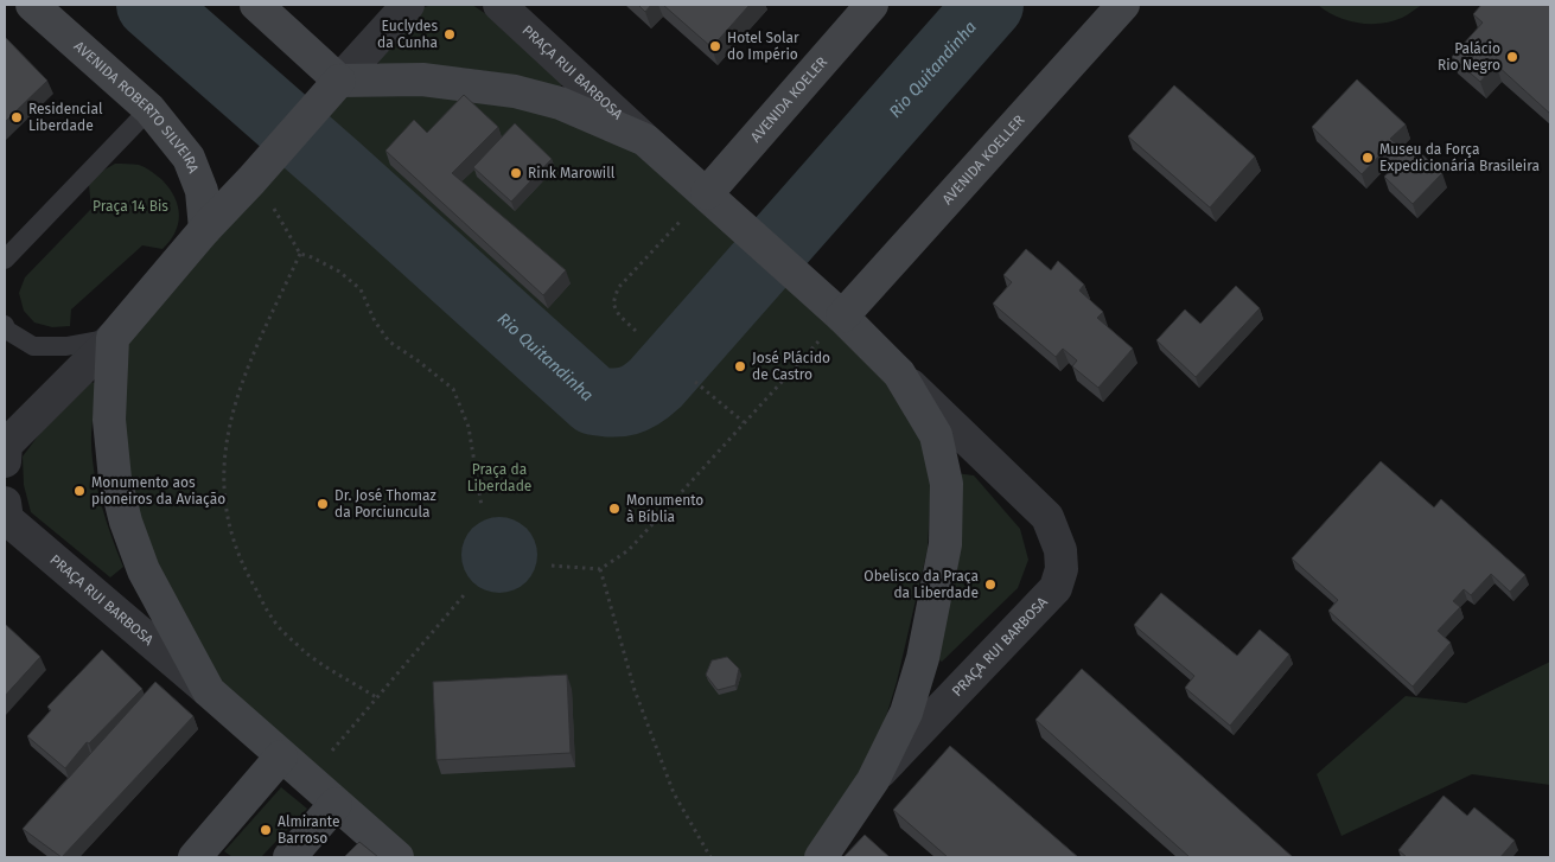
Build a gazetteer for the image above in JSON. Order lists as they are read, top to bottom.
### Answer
{
  "streets": {
    "main road": ["AVENIDA KOELER", "AVENIDA ROBERTO SILVEIRA", "AVENIDA KOELLER"],
    "street": ["PRAÇA RUI BARBOSA"]
  },
  "water": ["Rio Quitandinha"],
  "parks": ["Praça 14 Bis", "Praça da Liberdade"],
  "places": [
    "Euclydes da Cunha",
    "Hotel Solar do Império",
    "Palácio Rio Negro",
    "Residencial Liberdade",
    "Museu da Força Expedicionária Brasileira",
    "Rink Marowill",
    "José Plácido de Castro",
    "Monumento aos pioneiros da Aviação",
    "Dr. José Thomaz da Porciuncula",
    "Monumento à Bíblia",
    "Obelisco da Praça da Liberdade",
    "Almirante Barroso"
  ]
}
